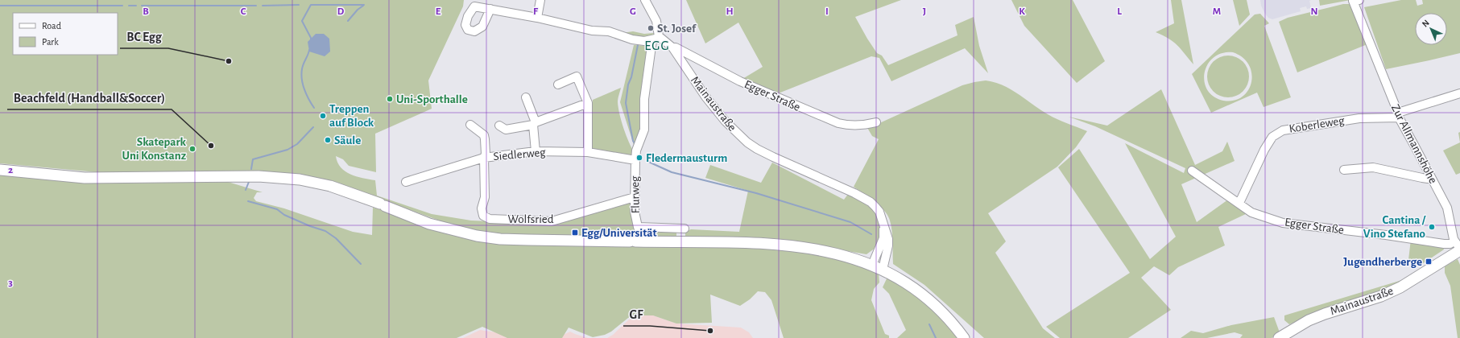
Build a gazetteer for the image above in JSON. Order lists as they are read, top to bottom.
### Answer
{
  "streets": {
    "main road": ["Mainaustraße"],
    "street": [
      "Egger Straße",
      "Koberleweg",
      "Zur Allmannshöhe",
      "Siedlerweg",
      "Flurweg",
      "Wolfsried"
    ]
  },
  "crossings": [
    ["Egger Straße", "Mainaustraße"],
    ["Egger Straße", "Koberleweg"],
    ["Egger Straße", "Zur Allmannshöhe"],
    ["Mainaustraße", "Zur Allmannshöhe"],
    ["Mainaustraße", "Flurweg"],
    ["Koberleweg", "Zur Allmannshöhe"],
    ["Siedlerweg", "Flurweg"],
    ["Siedlerweg", "Wolfsried"],
    ["Flurweg", "Wolfsried"]
  ],
  "districts": ["EGG"],
  "places": {
    "other": [
      "St. Josef",
      "BC Egg",
      "Uni-Sporthalle",
      "Treppen auf Block",
      "Säule",
      "Beachfeld (Handball&Soccer)",
      "Skatepark Uni Konstanz",
      "Fledermausturm",
      "Cantina / Vino Stefano",
      "GF"
    ],
    "transit": ["Egg/Universität", "Jugendherberge"]
  },
  "legend": ["Road", "Park"],
  "north": "top left",
  "grid": {
    "columns": [
      "B",
      "C",
      "D",
      "E",
      "F",
      "G",
      "H",
      "I",
      "J",
      "K",
      "L",
      "M",
      "N"
    ],
    "rows": ["2", "3"]
  }
}
